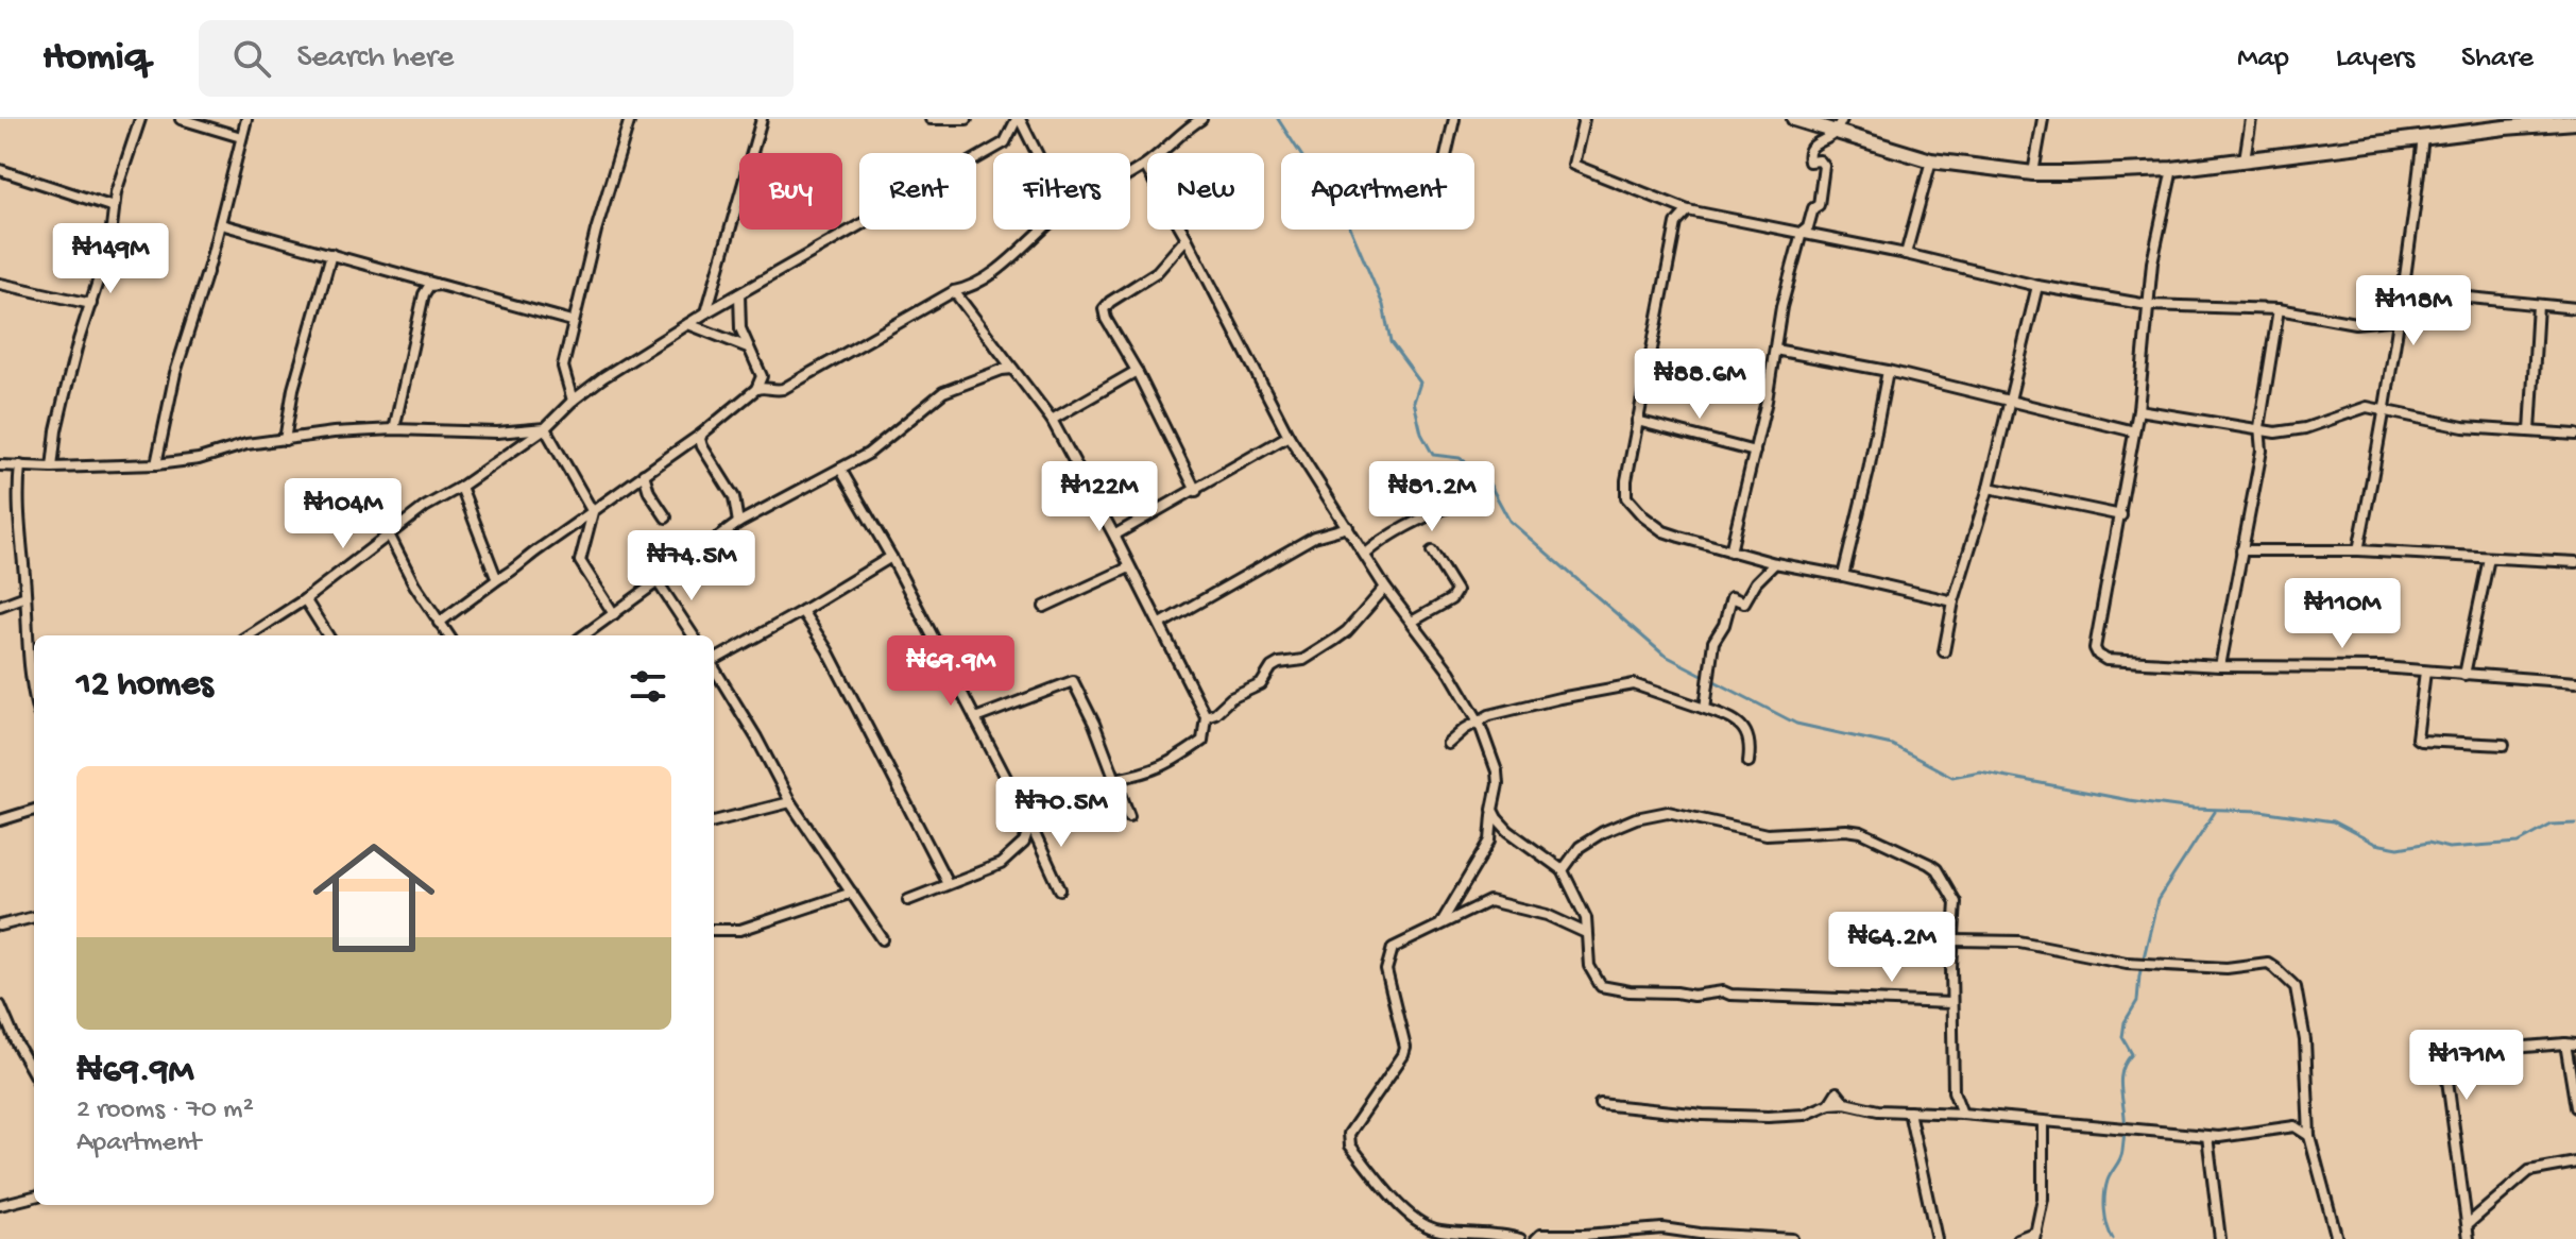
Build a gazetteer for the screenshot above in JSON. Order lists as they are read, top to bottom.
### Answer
{
  "page": {
    "header": "Homiq",
    "search": "Search here",
    "nav": ["Map", "Layers", "Share"],
    "chip": [
      "Buy",
      "Rent",
      "Filters",
      "New",
      "Apartment"
    ],
    "price": [
      "₦149M",
      "₦118M",
      "₦88.6M",
      "₦122M",
      "₦81.2M",
      "₦104M",
      "₦74.5M",
      "₦110M",
      "₦69.9M",
      "₦70.5M",
      "₦64.2M",
      "₦171M"
    ],
    "heading": "12 homes",
    "list": [
      {
        "name": "₦69.9M",
        "note": "2 rooms · 70 m² · Apartment"
      }
    ]
  }
}
